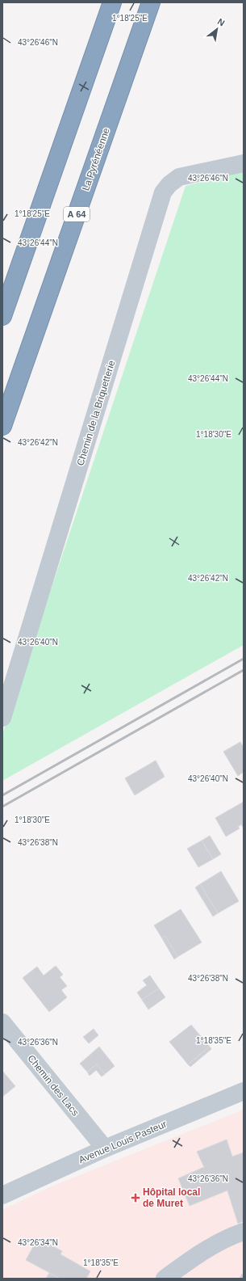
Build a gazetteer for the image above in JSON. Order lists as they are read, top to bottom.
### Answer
{
  "streets": {
    "highway": ["La Pyrénéenne", "A 64"],
    "street": ["Chemin de la Briquetterie", "Chemin des Lacs", "Avenue Louis Pasteur"]
  },
  "crossings": [
    ["Chemin des Lacs", "Avenue Louis Pasteur"]
  ],
  "places": {
    "health": ["Hôpital local de Muret"]
  },
  "north": "top right",
  "coordinates": [
    "1°18'25\"E",
    "43°26'46\"N",
    "43°26'44\"N",
    "1°18'30\"E",
    "43°26'42\"N",
    "43°26'40\"N",
    "43°26'38\"N",
    "1°18'35\"E",
    "43°26'36\"N",
    "43°26'34\"N"
  ]
}
